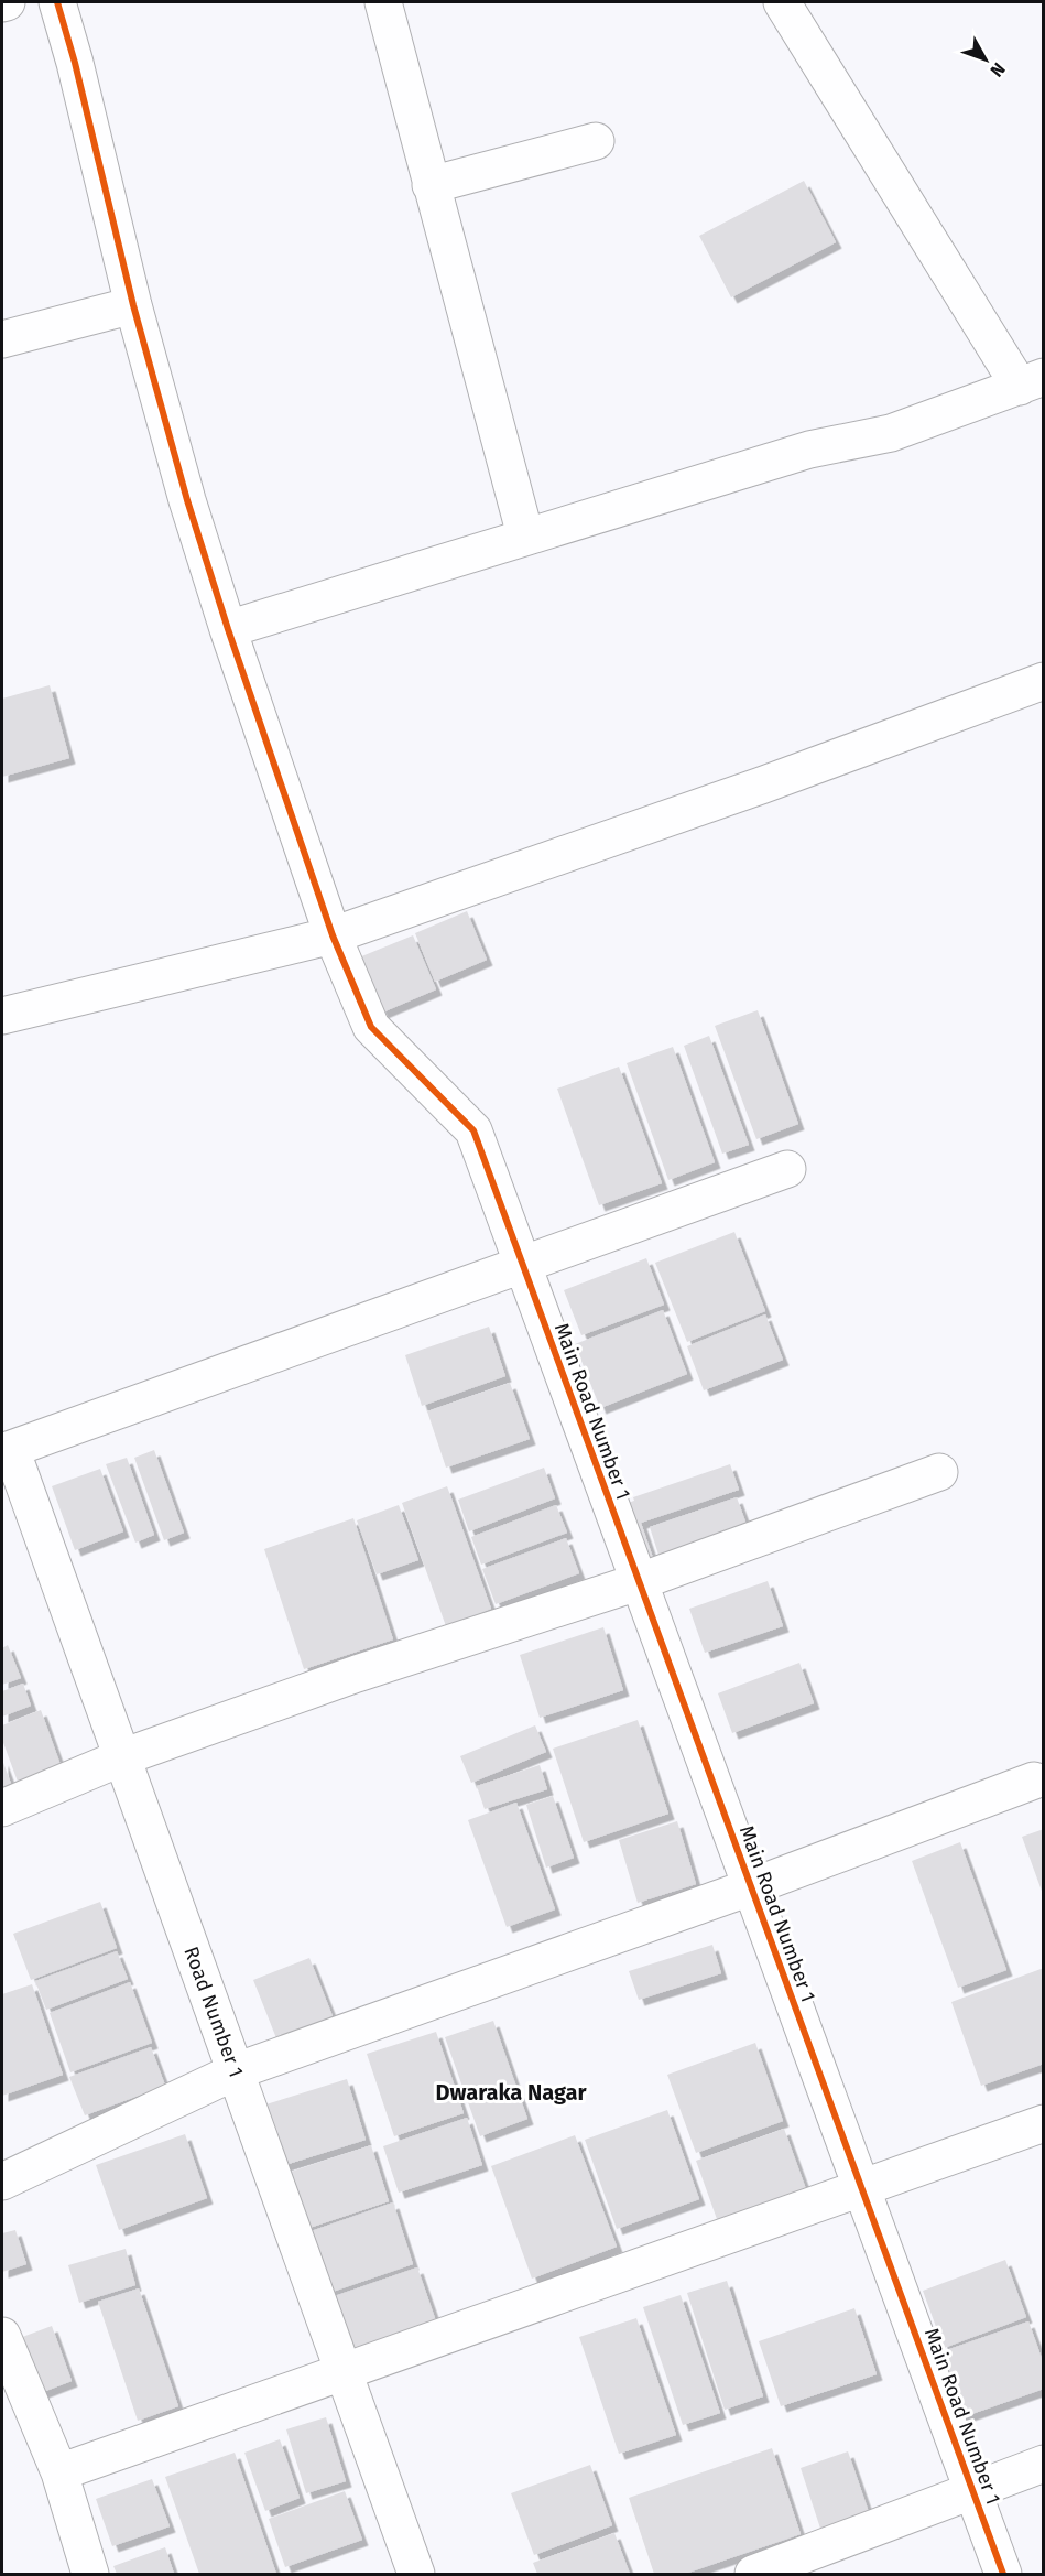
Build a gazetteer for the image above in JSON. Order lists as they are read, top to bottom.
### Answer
{
  "streets": {
    "street": ["Main Road Number 1", "Road Number 1"]
  },
  "districts": ["Dwaraka Nagar"],
  "north": "bottom right"
}
